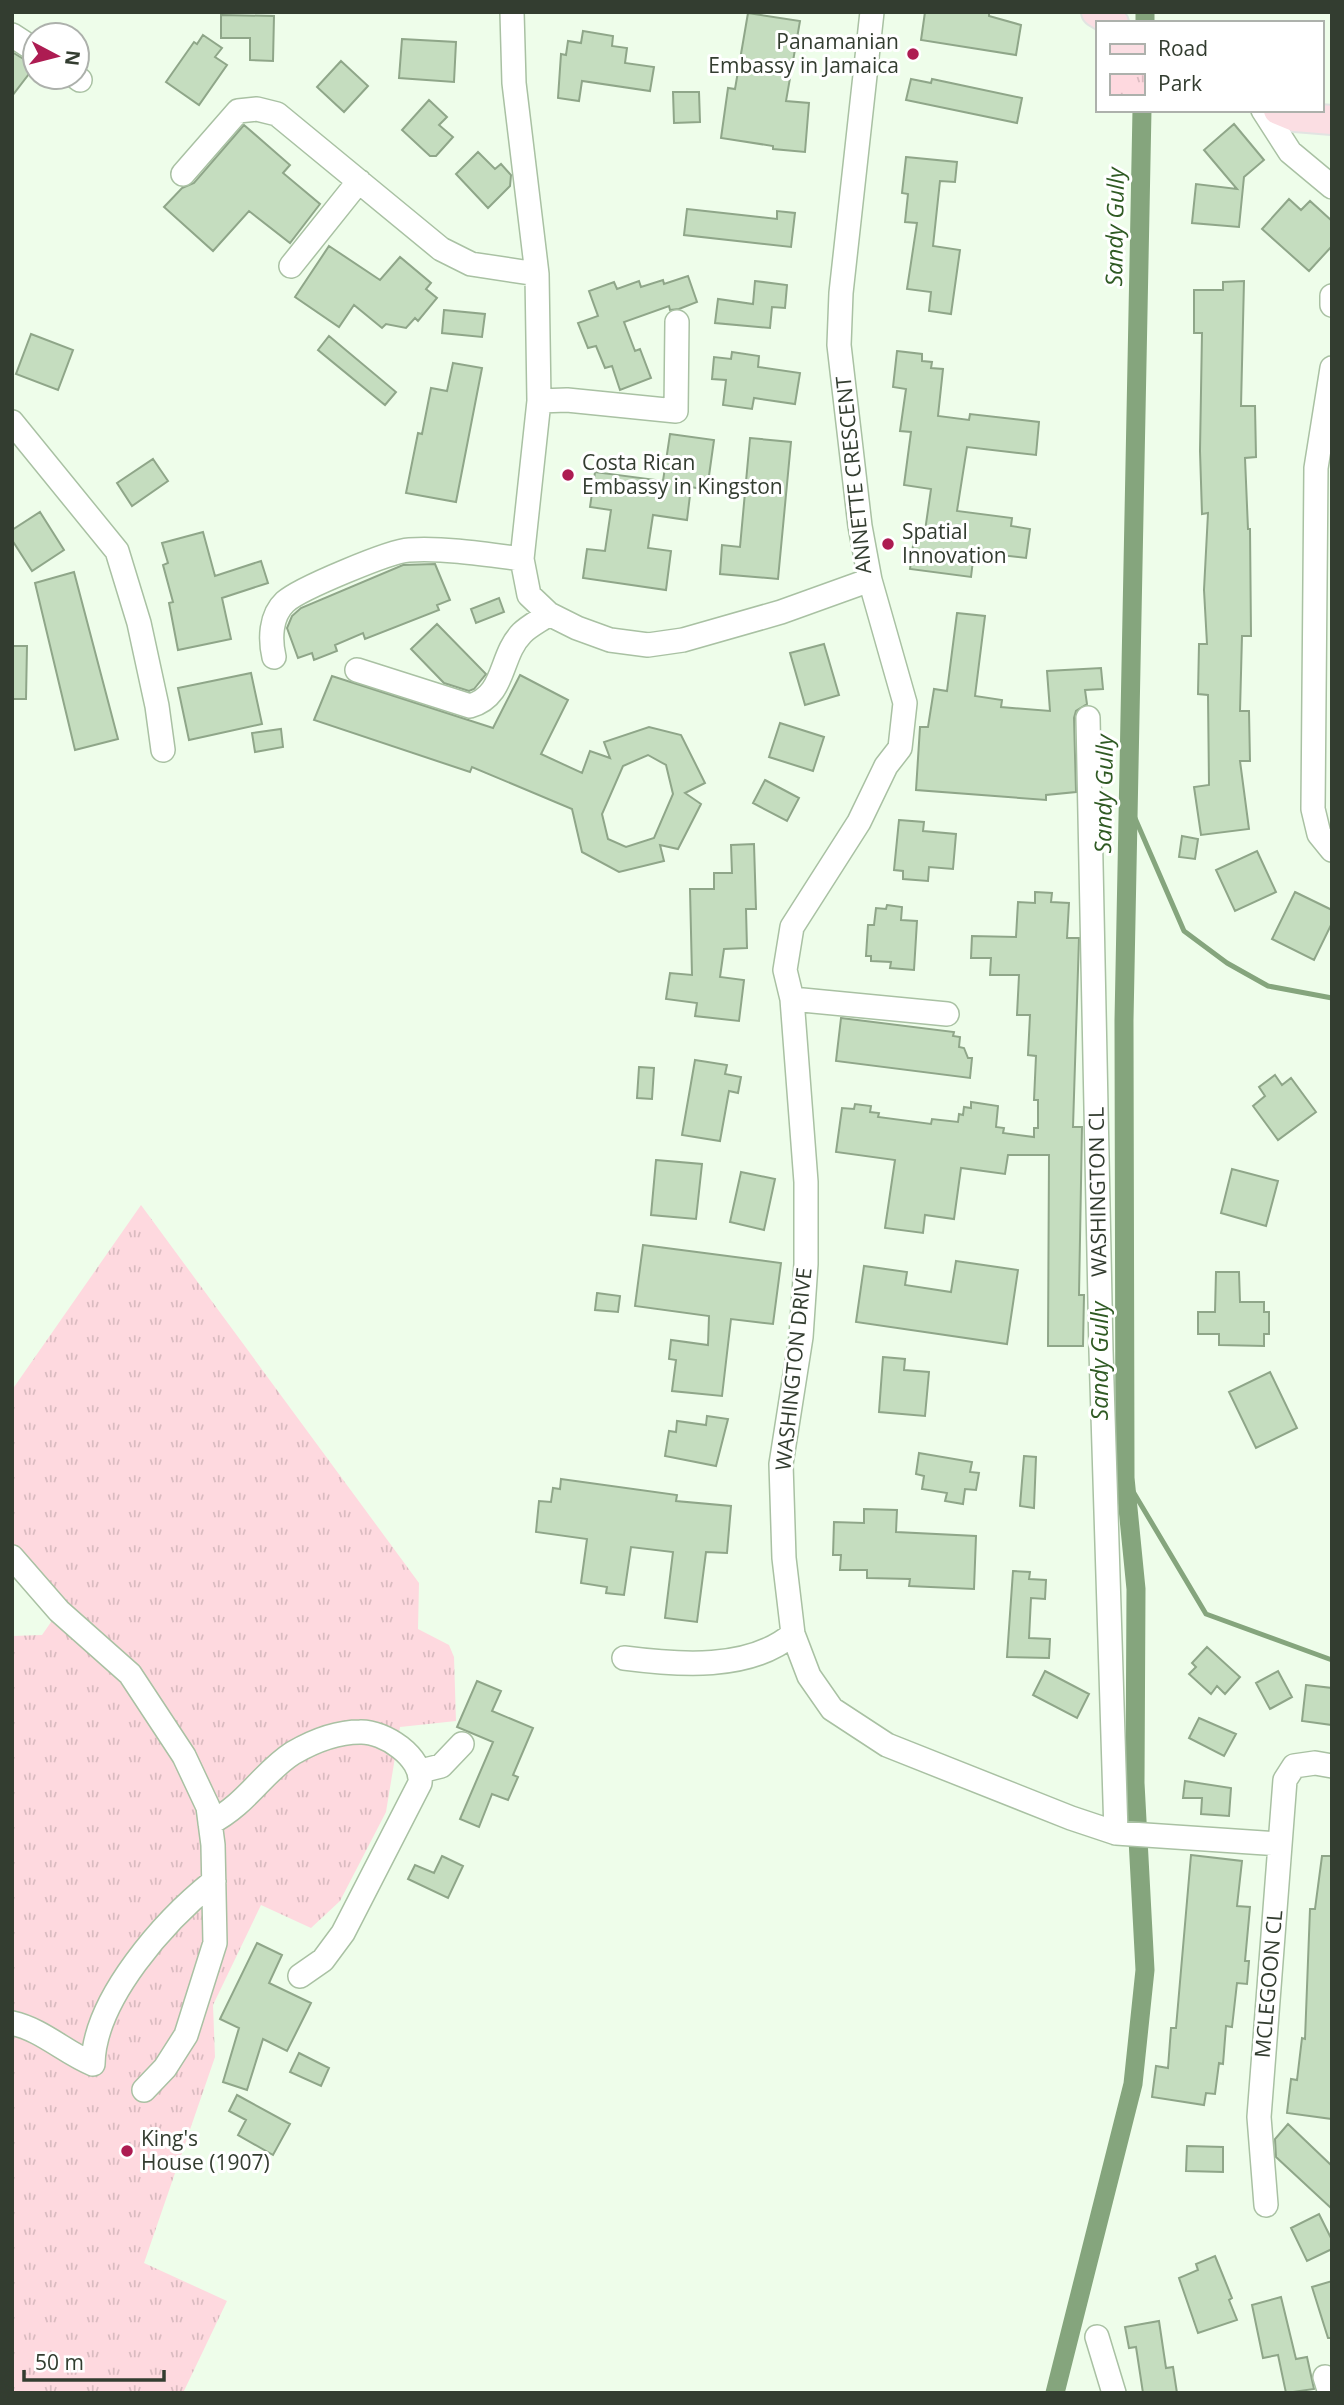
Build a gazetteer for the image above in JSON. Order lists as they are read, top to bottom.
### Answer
{
  "streets": {
    "street": [
      "ANNETTE CRESCENT",
      "WASHINGTON CL",
      "WASHINGTON DRIVE",
      "MCLEGOON CL"
    ]
  },
  "crossings": [
    ["ANNETTE CRESCENT", "WASHINGTON DRIVE"],
    ["WASHINGTON CL", "WASHINGTON DRIVE"],
    ["WASHINGTON DRIVE", "MCLEGOON CL"]
  ],
  "water": ["Sandy Gully"],
  "places": [
    "Panamanian Embassy in Jamaica",
    "Costa Rican Embassy in Kingston",
    "Spatial Innovation",
    "King's House (1907)"
  ],
  "legend": ["Road", "Park"],
  "scale_bar": "50 m",
  "north": "right"
}
